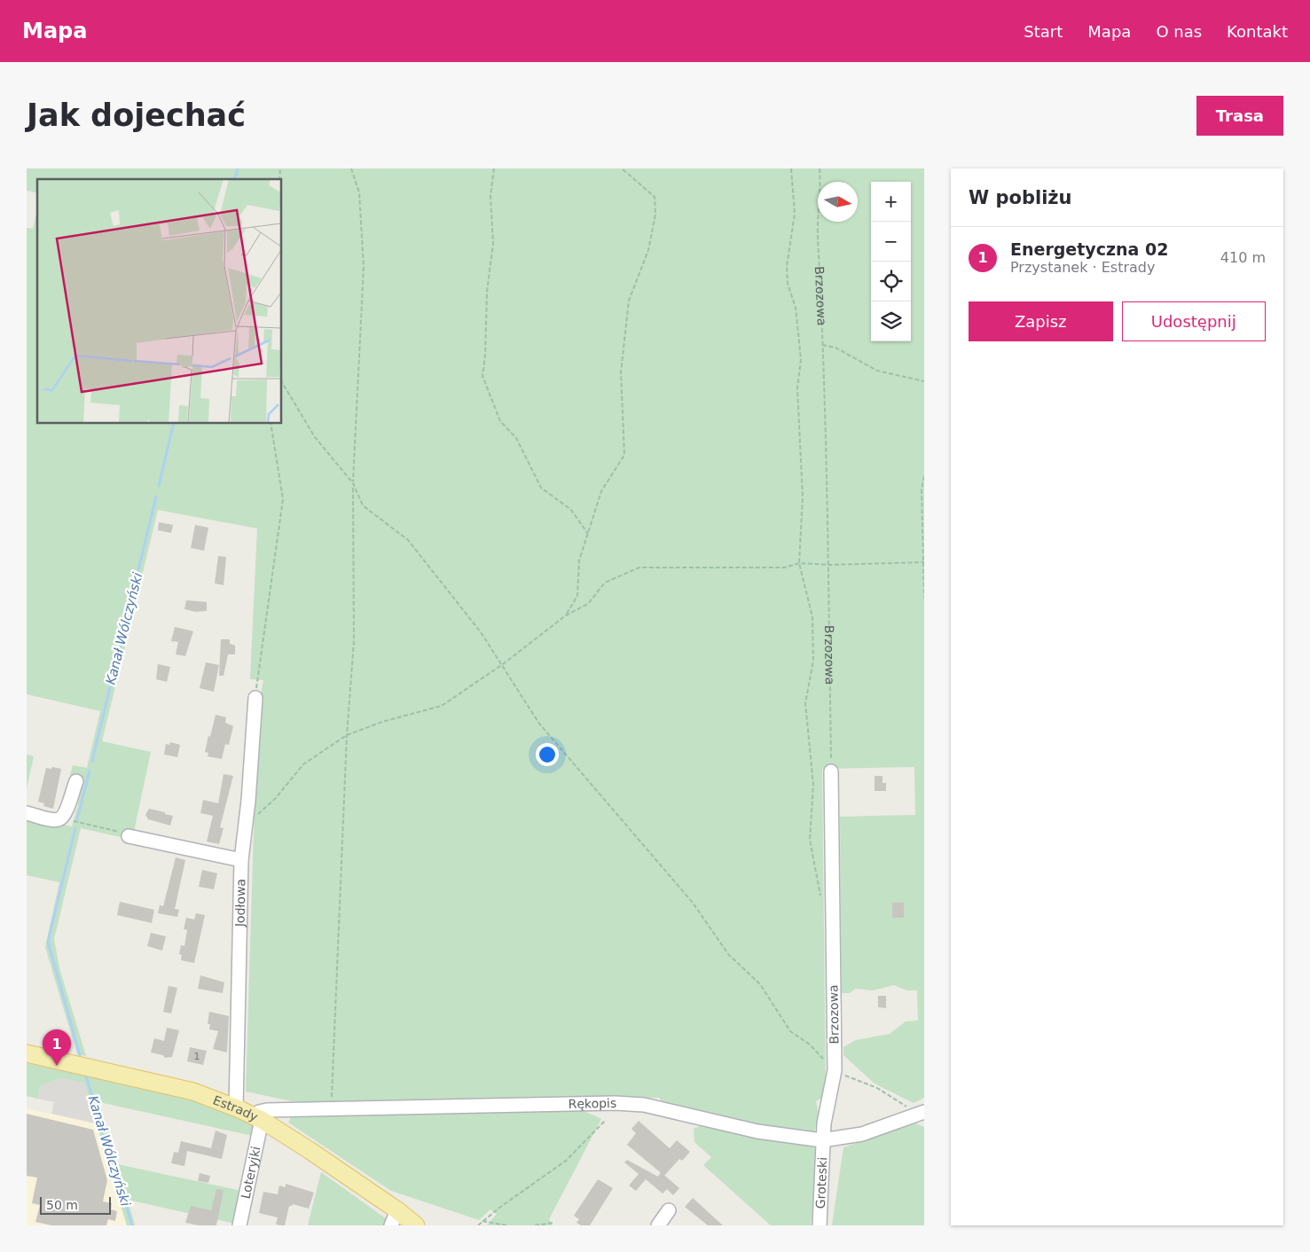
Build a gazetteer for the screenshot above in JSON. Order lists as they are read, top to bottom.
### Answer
{
  "streets": {
    "main road": ["Estrady"],
    "street": [
      "Brzozowa",
      "Jodłowa",
      "Rękopis",
      "Loteryjki",
      "Groteski"
    ]
  },
  "crossings": [
    ["Brzozowa", "Rękopis"],
    ["Brzozowa", "Groteski"],
    ["Jodłowa", "Estrady"],
    ["Rękopis", "Estrady"],
    ["Rękopis", "Loteryjki"],
    ["Rękopis", "Groteski"],
    ["Estrady", "Loteryjki"]
  ],
  "water": ["Kanał Wólczyński"],
  "house_numbers": ["1"],
  "scale_bar": "50 m",
  "north": "right",
  "page": {
    "header": "Mapa",
    "nav": [
      "Start",
      "Mapa",
      "O nas",
      "Kontakt"
    ],
    "buttons": [
      "Trasa",
      ["Zapisz", "Udostępnij"]
    ],
    "title": "Jak dojechać",
    "heading": "W pobliżu",
    "map_buttons": ["+", "−"],
    "list": [
      {
        "mark": "1",
        "name": "Energetyczna 02",
        "note": "Przystanek · Estrady",
        "value": "410 m"
      }
    ],
    "pins": "1",
    "scale": "50 m"
  }
}
